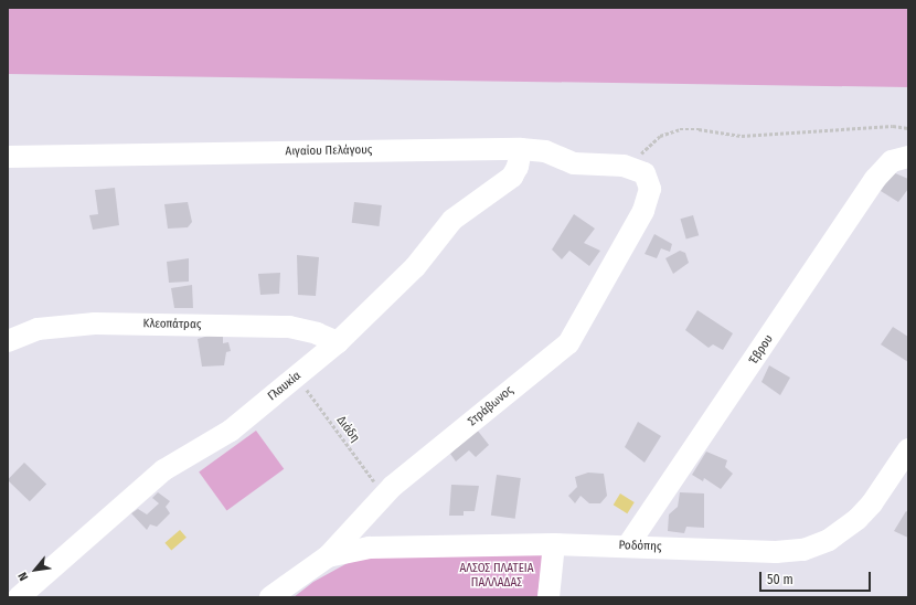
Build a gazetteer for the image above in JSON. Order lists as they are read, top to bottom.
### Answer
{
  "streets": {
    "street": [
      "Αιγαίου Πελάγους",
      "Κλεοπάτρας",
      "Έβρου",
      "Γλαυκία",
      "Στράβωνος",
      "Ροδόπης"
    ],
    "path": ["Διάδη"]
  },
  "crossings": [
    ["Αιγαίου Πελάγους", "Γλαυκία"],
    ["Αιγαίου Πελάγους", "Στράβωνος"],
    ["Κλεοπάτρας", "Γλαυκία"],
    ["Έβρου", "Ροδόπης"],
    ["Γλαυκία", "Διάδη"],
    ["Στράβωνος", "Διάδη"],
    ["Στράβωνος", "Ροδόπης"]
  ],
  "parks": ["ΑΛΣΟΣ ΠΛΑΤΕΙΑ ΠΑΛΛΑΔΑΣ"],
  "scale_bar": "50 m",
  "north": "bottom left"
}
